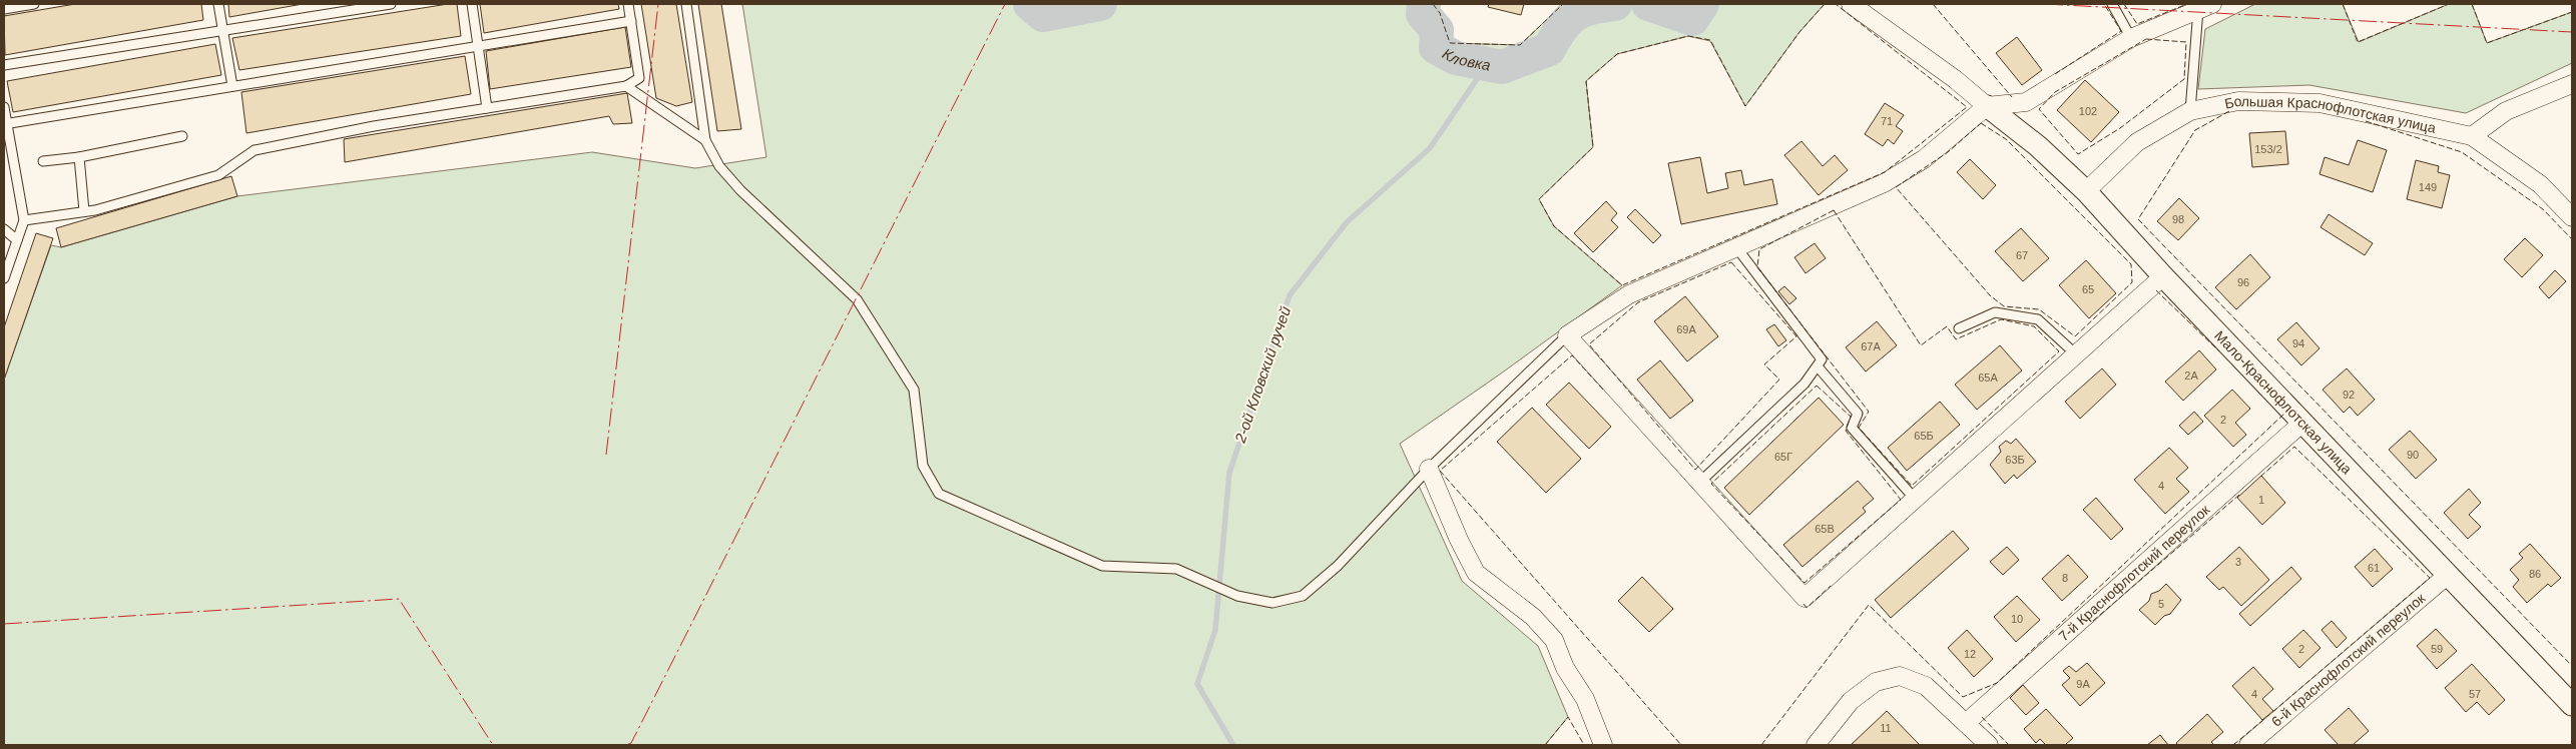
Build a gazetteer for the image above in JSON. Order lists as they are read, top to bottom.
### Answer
{
  "streets": {
    "street": [
      "Большая Краснофлотская улица",
      "Мало-Краснофлотская улица",
      "7-й Краснофлотский переулок",
      "6-й Краснофлотский переулок"
    ]
  },
  "crossings": [
    ["Большая Краснофлотская улица", "Мало-Краснофлотская улица"],
    ["Мало-Краснофлотская улица", "7-й Краснофлотский переулок"],
    ["Мало-Краснофлотская улица", "6-й Краснофлотский переулок"]
  ],
  "water": ["Кловка", "2-ой Кловский ручей"],
  "house_numbers": [
    "102",
    "71",
    "153/2",
    "149",
    "98",
    "67",
    "96",
    "65",
    "69А",
    "94",
    "67А",
    "2А",
    "65А",
    "92",
    "2",
    "65Б",
    "90",
    "65Г",
    "63Б",
    "4",
    "1",
    "65В",
    "3",
    "61",
    "86",
    "8",
    "5",
    "10",
    "2",
    "59",
    "12",
    "9А",
    "4",
    "57",
    "11"
  ]
}
